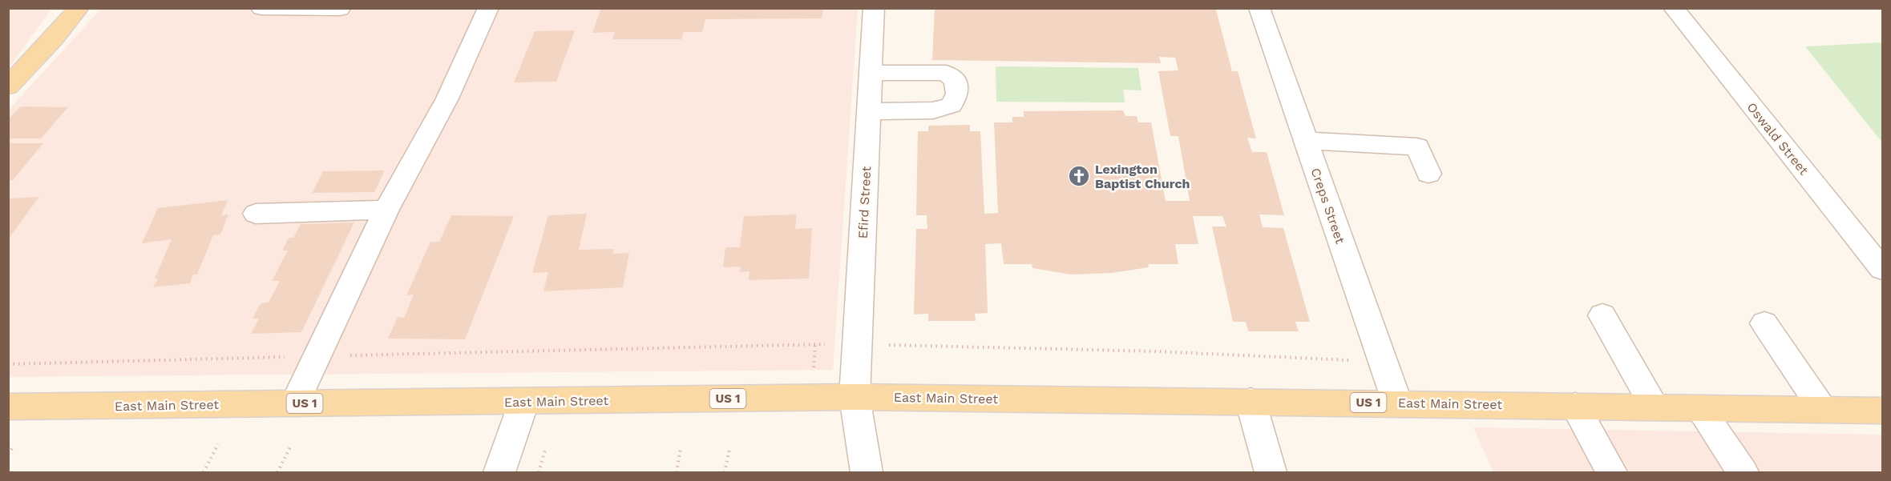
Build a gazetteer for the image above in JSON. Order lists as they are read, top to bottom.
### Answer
{
  "streets": {
    "main road": ["East Main Street", "US 1"],
    "street": ["Oswald Street", "Efird Street", "Creps Street"]
  },
  "crossings": [
    ["Efird Street", "East Main Street"],
    ["Creps Street", "East Main Street"]
  ],
  "places": {
    "church": ["Lexington Baptist Church"]
  }
}
